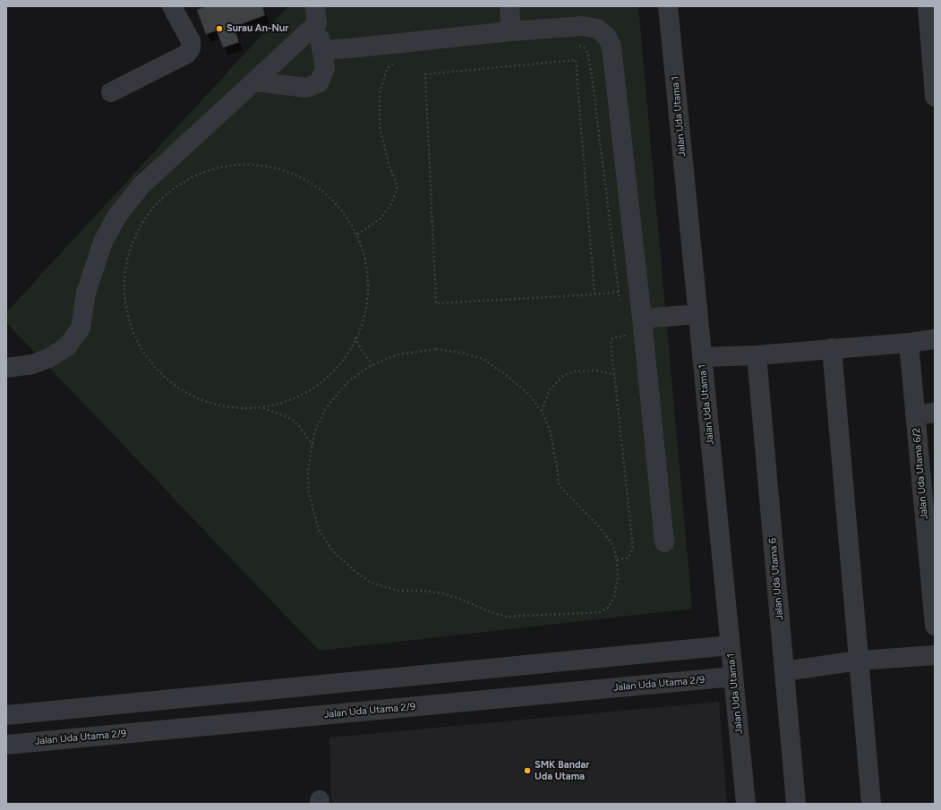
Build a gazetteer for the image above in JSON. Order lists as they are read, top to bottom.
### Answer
{
  "streets": {
    "street": [
      "Jalan Uda Utama 1",
      "Jalan Uda Utama 6/2",
      "Jalan Uda Utama 6",
      "Jalan Uda Utama 2/9"
    ]
  },
  "crossings": [
    ["Jalan Uda Utama 1", "Jalan Uda Utama 2/9"]
  ],
  "places": ["Surau An-Nur", "SMK Bandar Uda Utama"]
}
